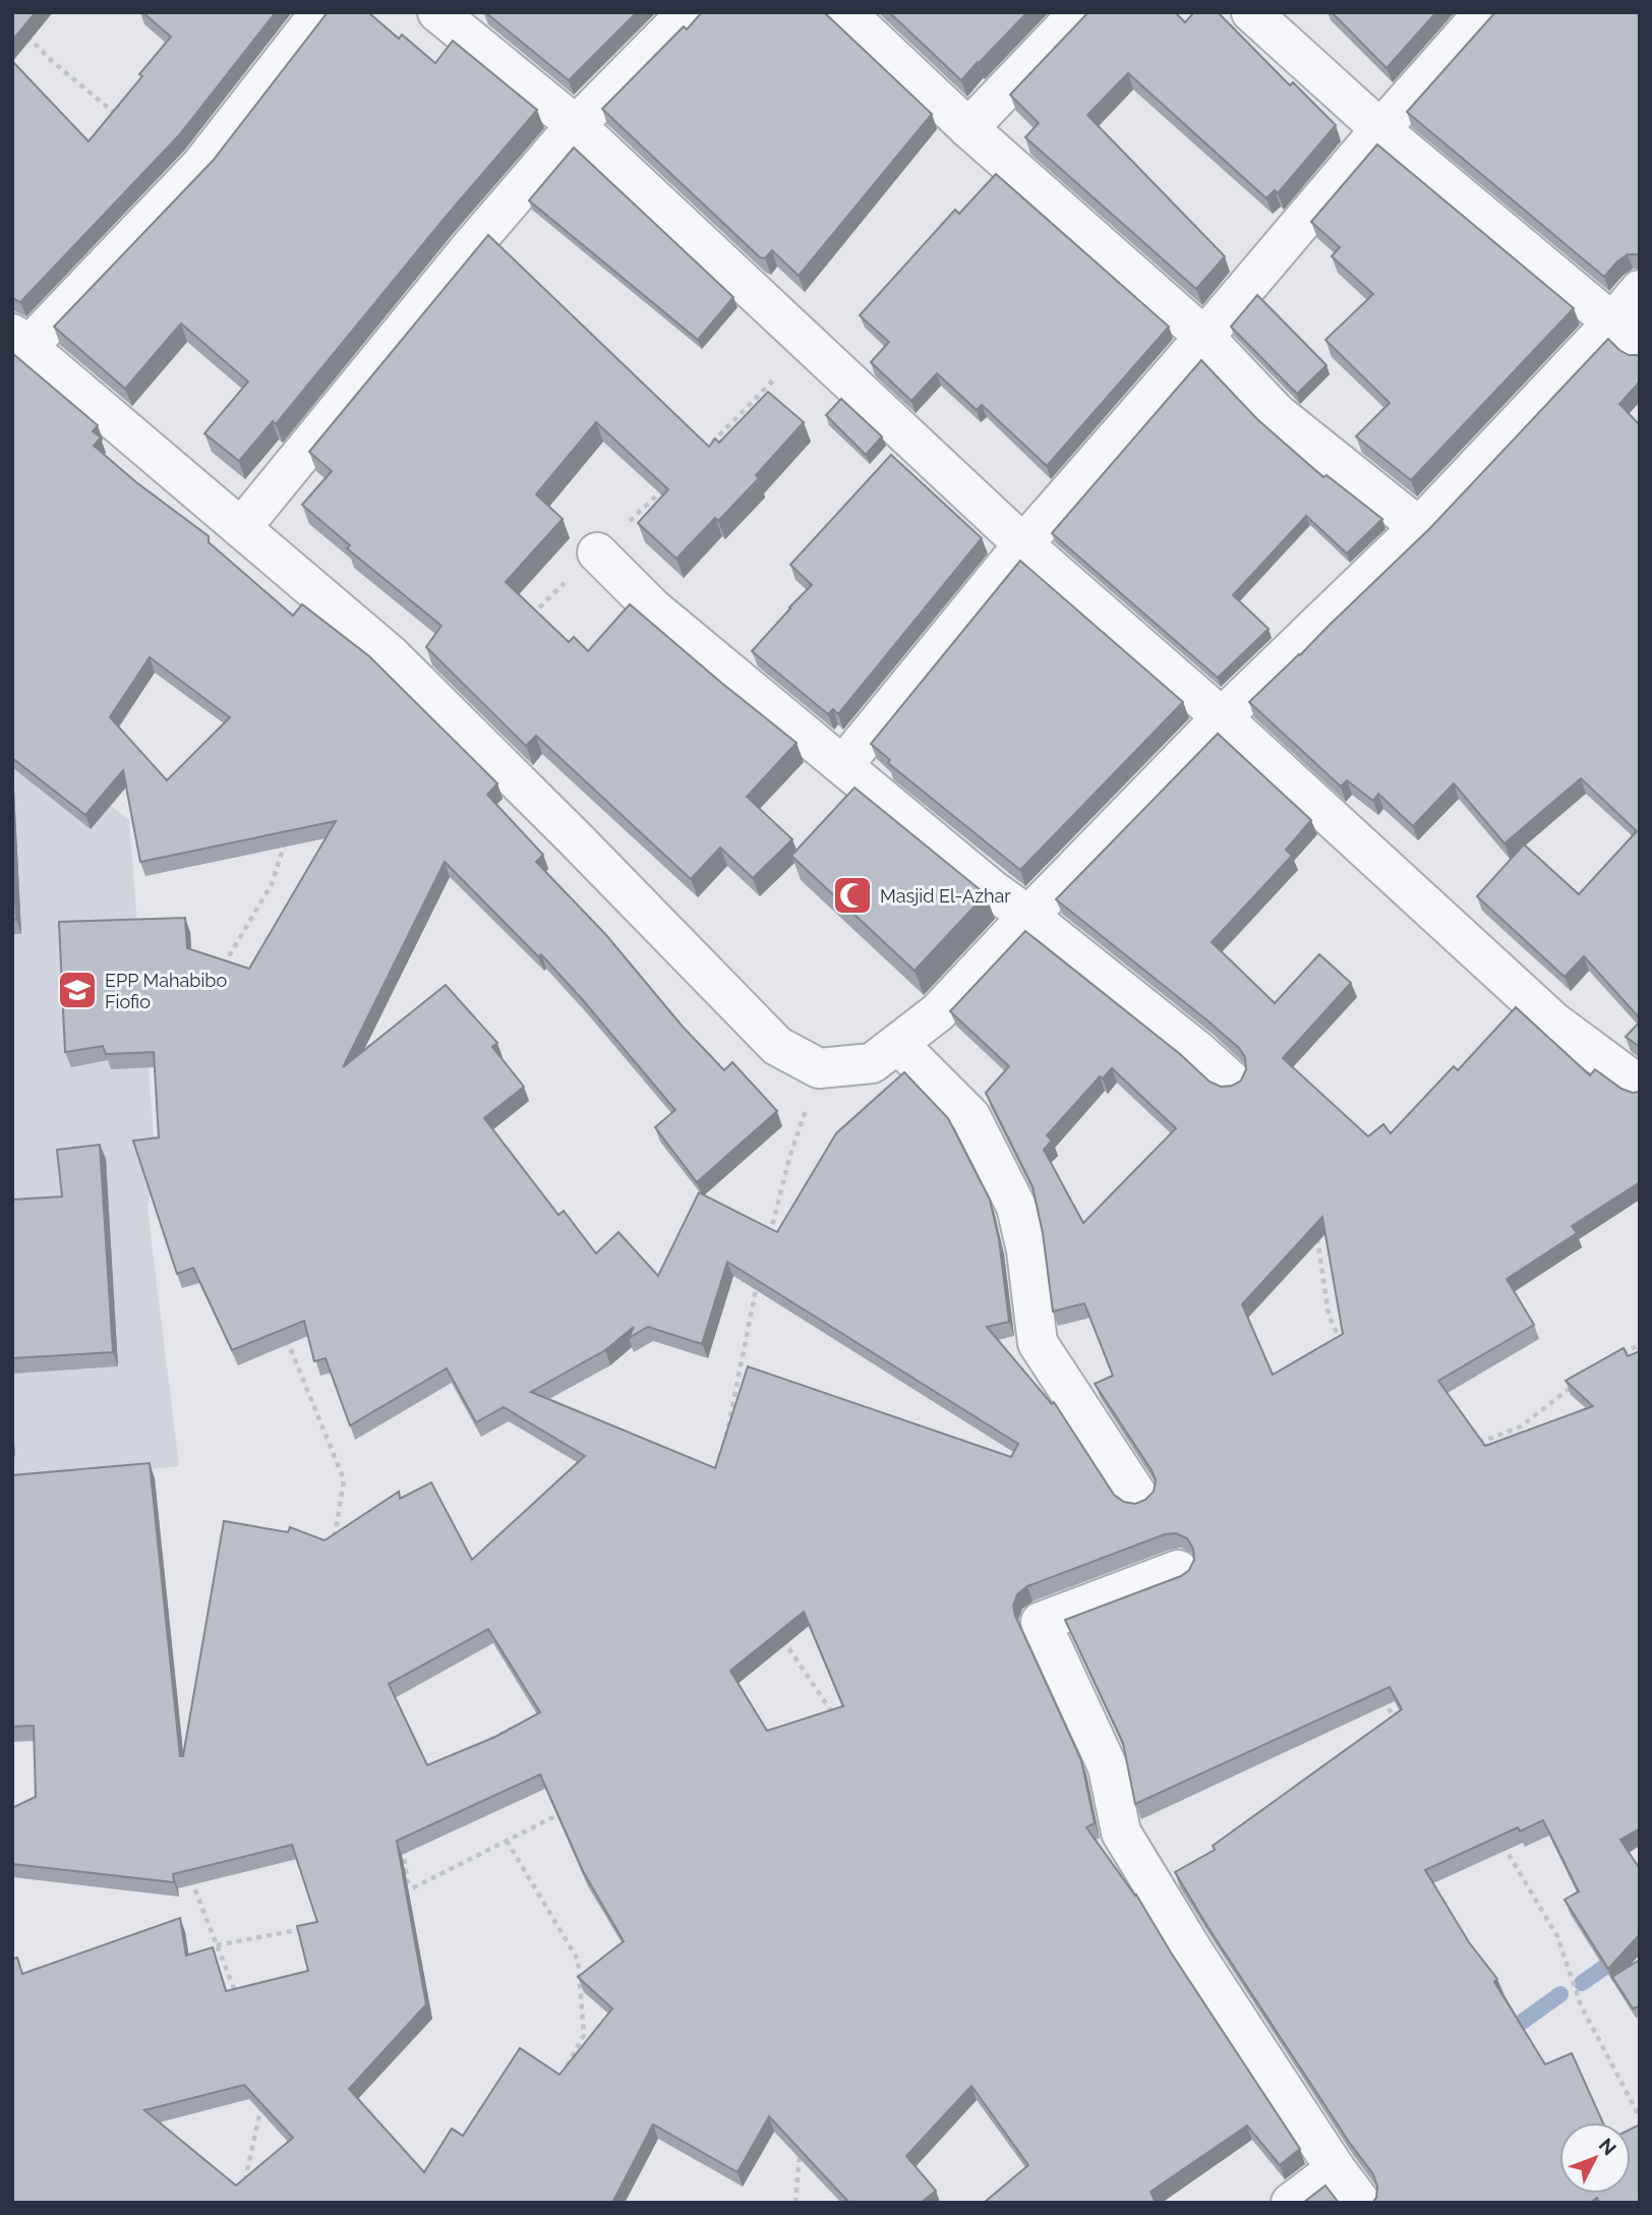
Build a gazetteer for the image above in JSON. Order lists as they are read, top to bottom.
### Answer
{
  "places": {
    "mosque": ["Masjid El-Azhar"],
    "school or university": ["EPP Mahabibo Fiofio"]
  },
  "north": "top right"
}
